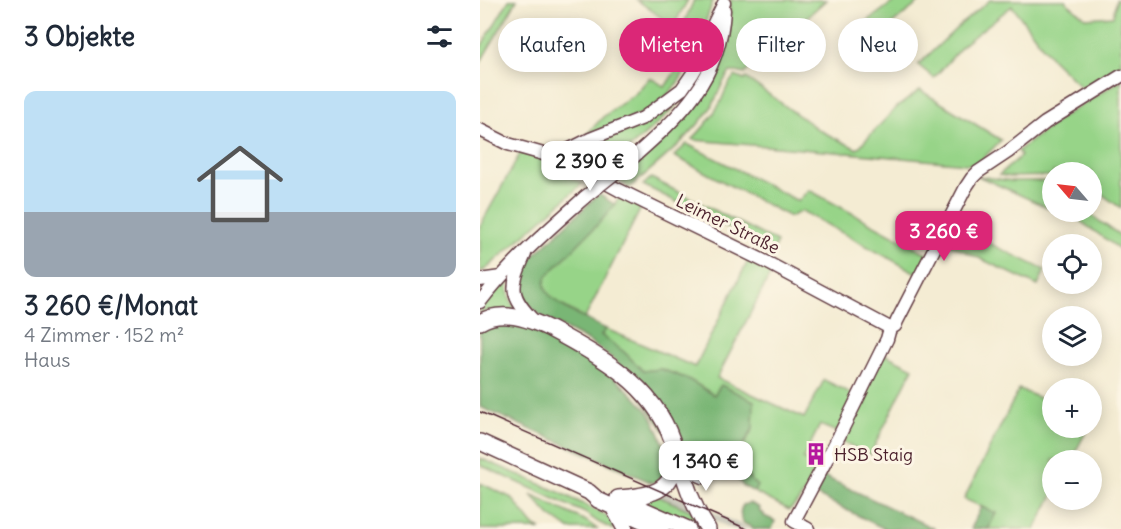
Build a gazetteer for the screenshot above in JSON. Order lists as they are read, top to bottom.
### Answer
{
  "streets": {
    "street": ["Leimer Straße"]
  },
  "places": {
    "building": ["HSB Staig"]
  },
  "north": "top left",
  "page": {
    "heading": "3 Objekte",
    "chip": [
      "Kaufen",
      "Mieten",
      "Filter",
      "Neu"
    ],
    "list": [
      {
        "name": "3 260 €/Monat",
        "note": "4 Zimmer · 152 m² · Haus"
      }
    ],
    "price": ["2 390 €", "3 260 €", "1 340 €"],
    "map_buttons": ["+", "−"]
  }
}
